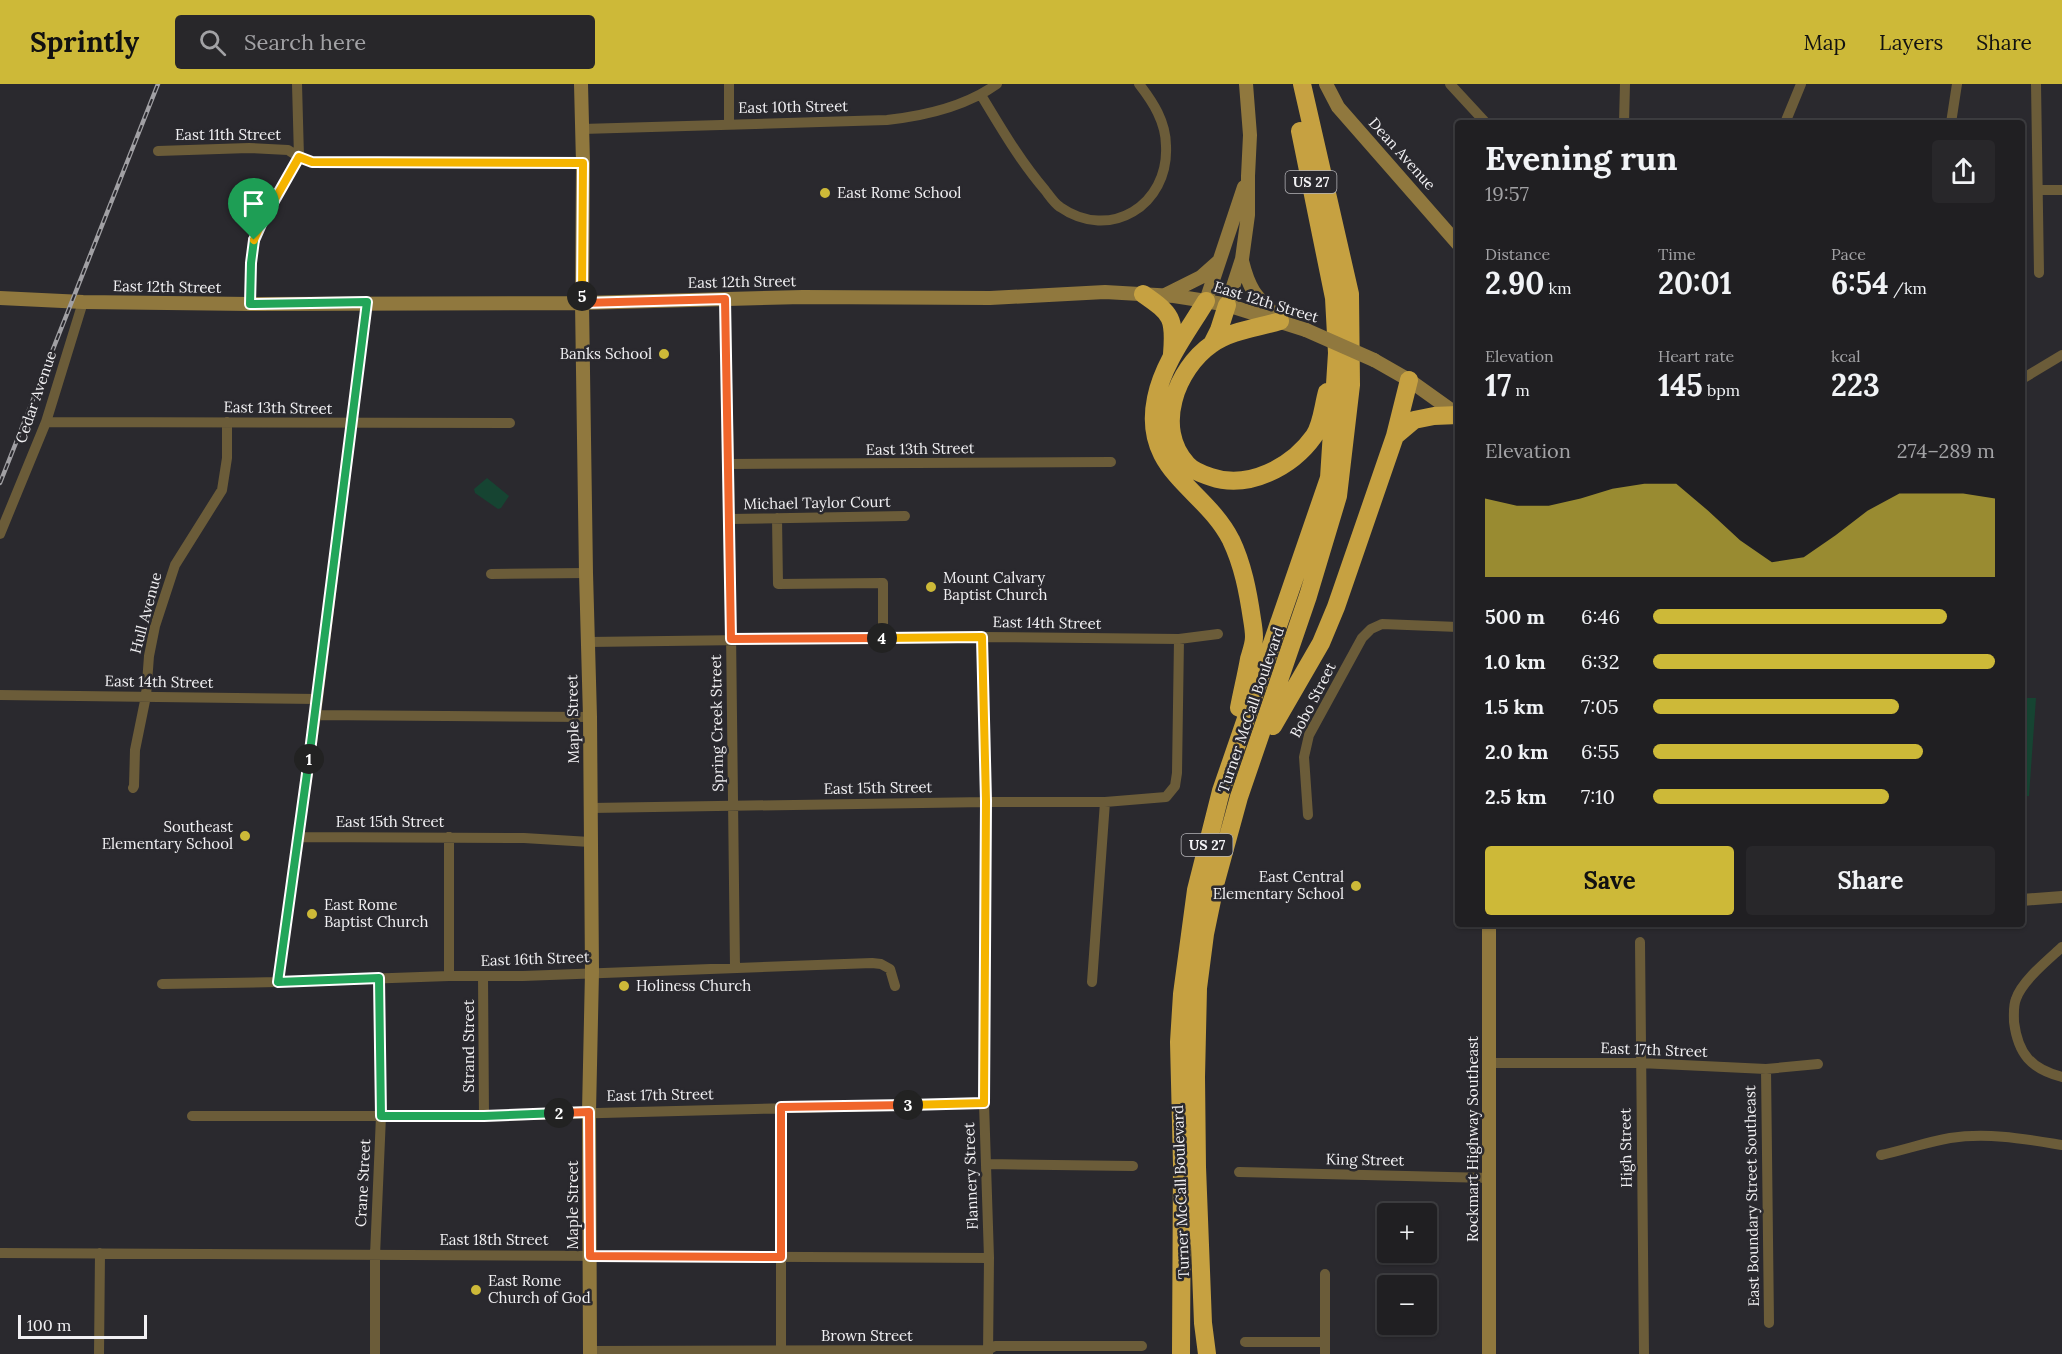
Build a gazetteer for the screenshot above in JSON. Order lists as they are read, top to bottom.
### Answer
{
  "streets": {
    "highway": ["US 27", "Turner McCall Boulevard"],
    "main road": [
      "Dean Avenue",
      "East 12th Street",
      "Maple Street",
      "Rockmart Highway Southeast"
    ],
    "street": [
      "East 10th Street",
      "East 11th Street",
      "Cedar Avenue",
      "East 13th Street",
      "Michael Taylor Court",
      "Hull Avenue",
      "East 14th Street",
      "Bobo Street",
      "Spring Creek Street",
      "East 15th Street",
      "East 16th Street",
      "Strand Street",
      "East 17th Street",
      "High Street",
      "King Street",
      "Flannery Street",
      "Crane Street",
      "East Boundary Street Southeast",
      "East 18th Street",
      "Brown Street"
    ]
  },
  "crossings": [
    ["East 10th Street", "Maple Street"],
    ["East 11th Street", "Maple Street"],
    ["East 12th Street", "Cedar Avenue"],
    ["East 12th Street", "Maple Street"],
    ["East 12th Street", "Spring Creek Street"],
    ["Cedar Avenue", "East 13th Street"],
    ["East 13th Street", "Hull Avenue"],
    ["East 13th Street", "Spring Creek Street"],
    ["Michael Taylor Court", "Spring Creek Street"],
    ["Hull Avenue", "East 14th Street"],
    ["East 14th Street", "Maple Street"],
    ["East 14th Street", "Spring Creek Street"],
    ["East 14th Street", "East 15th Street"],
    ["East 14th Street", "Flannery Street"],
    ["Maple Street", "East 15th Street"],
    ["Maple Street", "East 16th Street"],
    ["Maple Street", "East 17th Street"],
    ["Maple Street", "East 18th Street"],
    ["Maple Street", "Brown Street"],
    ["Spring Creek Street", "East 15th Street"],
    ["Spring Creek Street", "East 16th Street"],
    ["East 15th Street", "Flannery Street"],
    ["East 16th Street", "Strand Street"],
    ["East 16th Street", "Crane Street"],
    ["Strand Street", "East 17th Street"],
    ["East 17th Street", "Rockmart Highway Southeast"],
    ["East 17th Street", "High Street"],
    ["East 17th Street", "Flannery Street"],
    ["East 17th Street", "Crane Street"],
    ["East 17th Street", "East Boundary Street Southeast"],
    ["Rockmart Highway Southeast", "King Street"],
    ["Flannery Street", "East 18th Street"],
    ["Flannery Street", "Brown Street"],
    ["Crane Street", "East 18th Street"]
  ],
  "places": [
    "East Rome School",
    "Banks School",
    "Mount Calvary Baptist Church",
    "Southeast Elementary School",
    "East Central Elementary School",
    "East Rome Baptist Church",
    "Holiness Church",
    "East Rome Church of God"
  ],
  "scale_bar": "100 m",
  "page": {
    "header": "Sprintly",
    "search": "Search here",
    "nav": ["Map", "Layers", "Share"],
    "heading": ["Evening run", "19:57"],
    "stats": [
      ["Distance", "2.90 km"],
      ["Time", "20:01"],
      ["Pace", "6:54 /km"],
      ["Elevation", "17 m"],
      ["Heart rate", "145 bpm"],
      ["kcal", "223"]
    ],
    "pins": [
      "5",
      "4",
      "1",
      "3",
      "2"
    ],
    "chart": ["Elevation", "274–289 m"],
    "list": [
      {
        "name": "500 m",
        "note": "6:46"
      },
      {
        "name": "1.0 km",
        "note": "6:32"
      },
      {
        "name": "1.5 km",
        "note": "7:05"
      },
      {
        "name": "2.0 km",
        "note": "6:55"
      },
      {
        "name": "2.5 km",
        "note": "7:10"
      }
    ],
    "buttons": ["Save", "Share"],
    "map_buttons": ["+", "−"],
    "scale": "100 m"
  }
}
